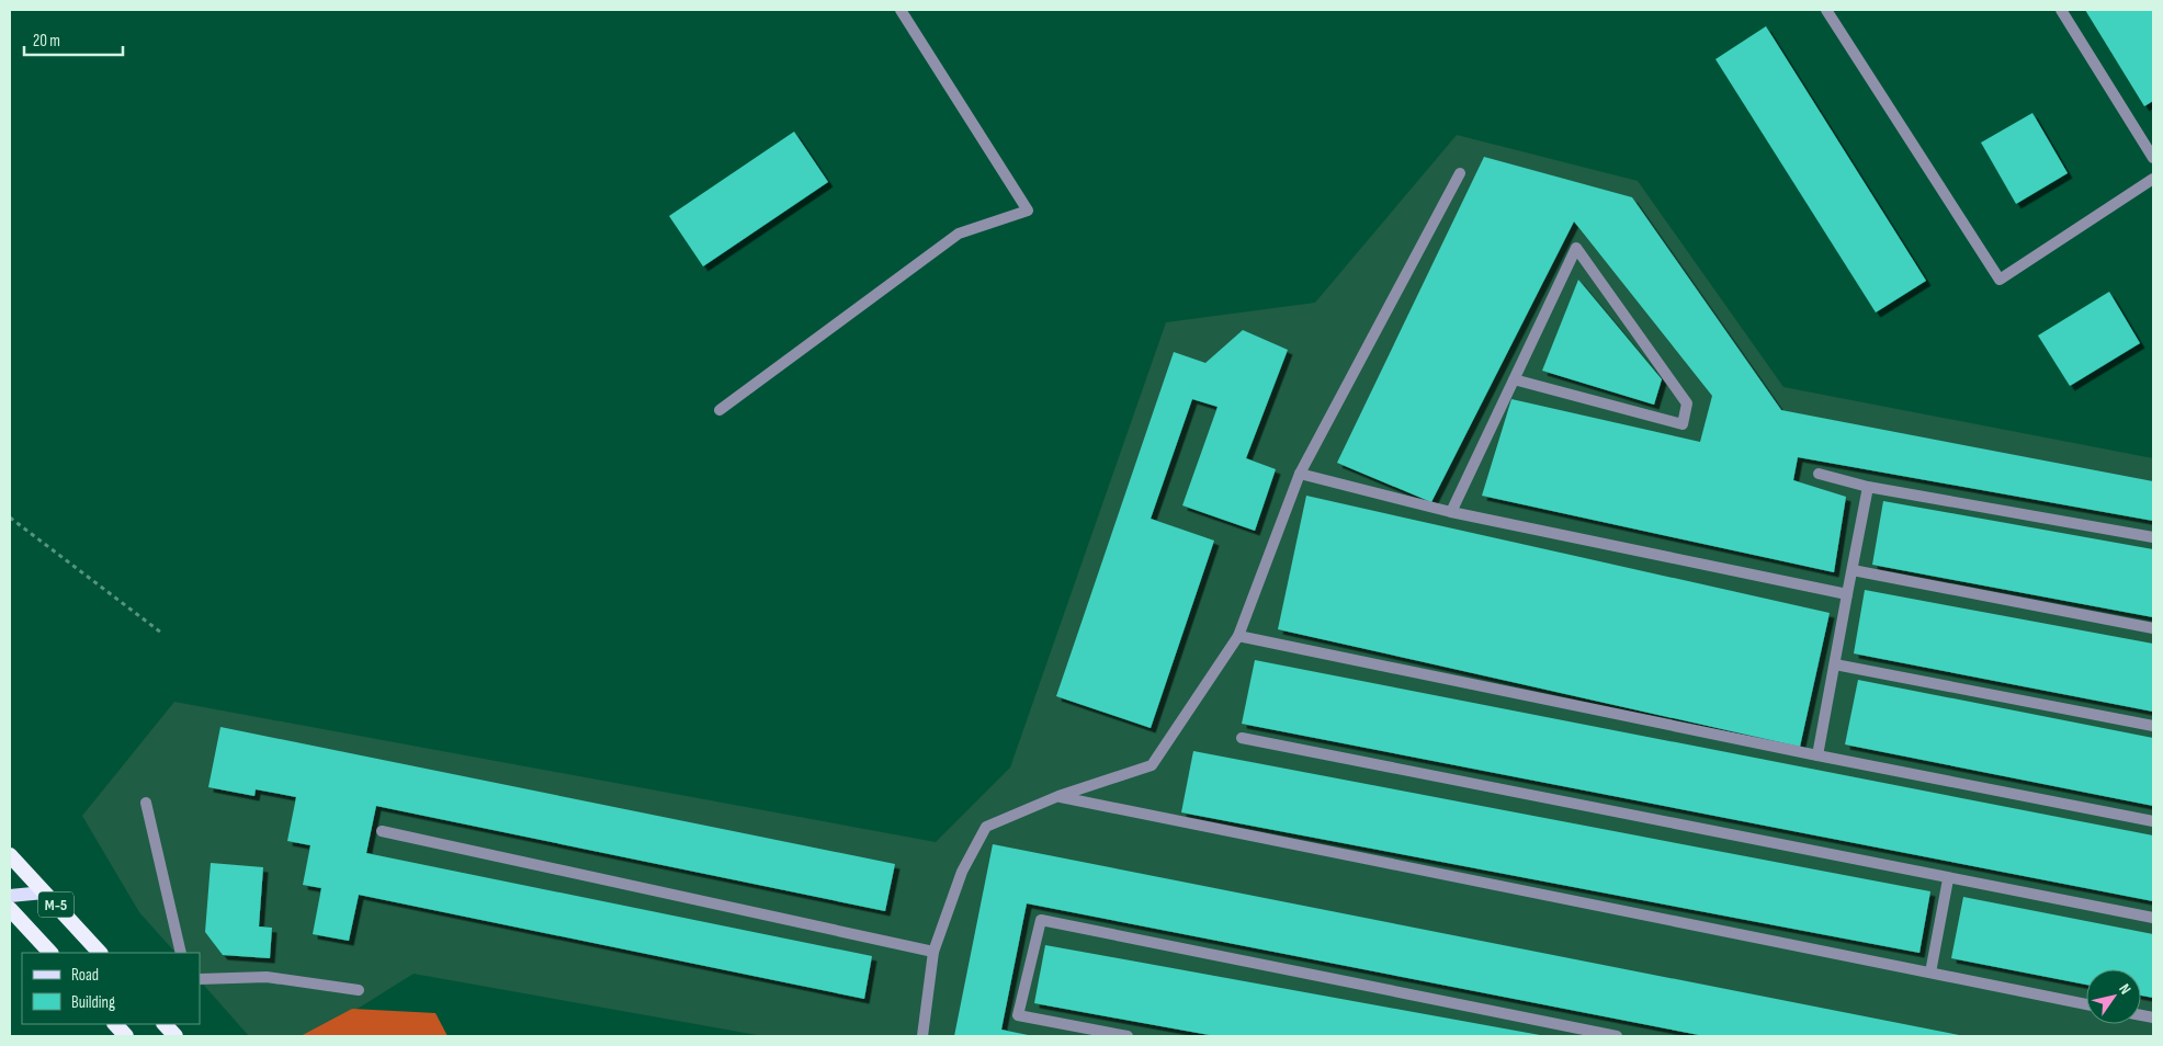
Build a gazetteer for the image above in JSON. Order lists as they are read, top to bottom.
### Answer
{
  "streets": {
    "highway": ["М-5"]
  },
  "legend": ["Road", "Building"],
  "scale_bar": "20 m",
  "north": "top right"
}
